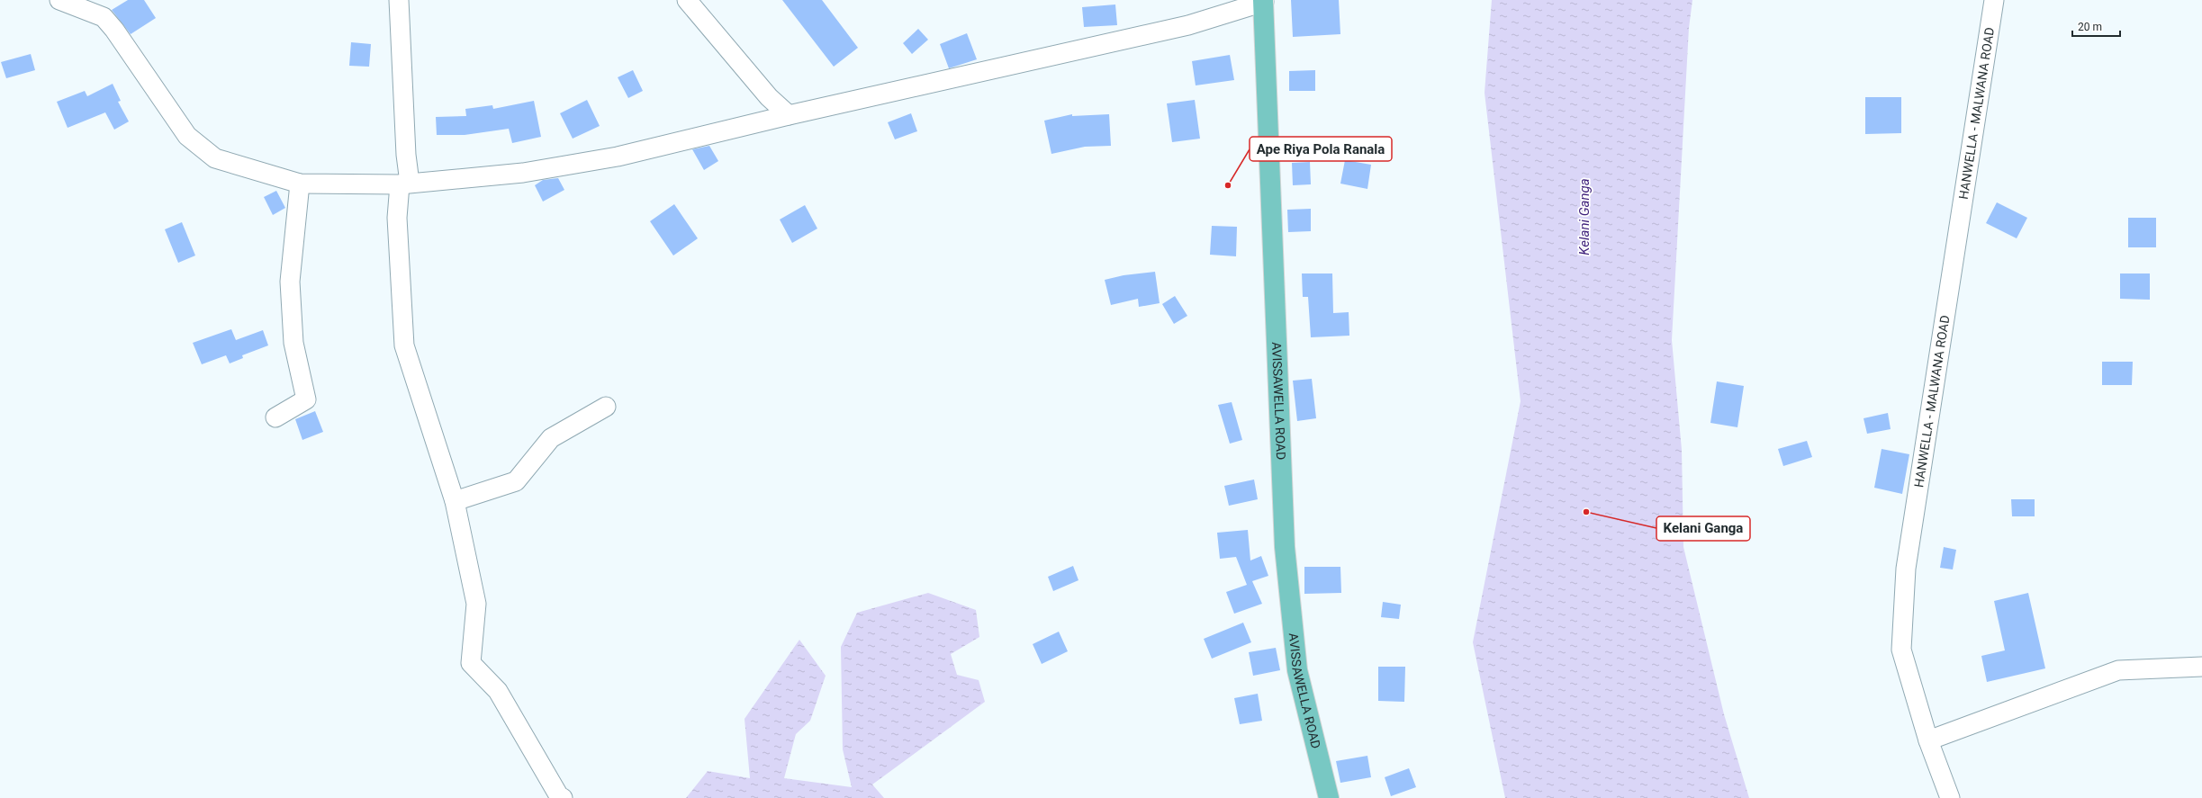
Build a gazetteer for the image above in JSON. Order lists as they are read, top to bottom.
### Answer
{
  "streets": {
    "main road": ["AVISSAWELLA ROAD"],
    "street": ["HANWELLA - MALWANA ROAD"]
  },
  "water": ["Kelani Ganga"],
  "places": ["Ape Riya Pola Ranala", "Kelani Ganga"],
  "scale_bar": "20 m"
}
